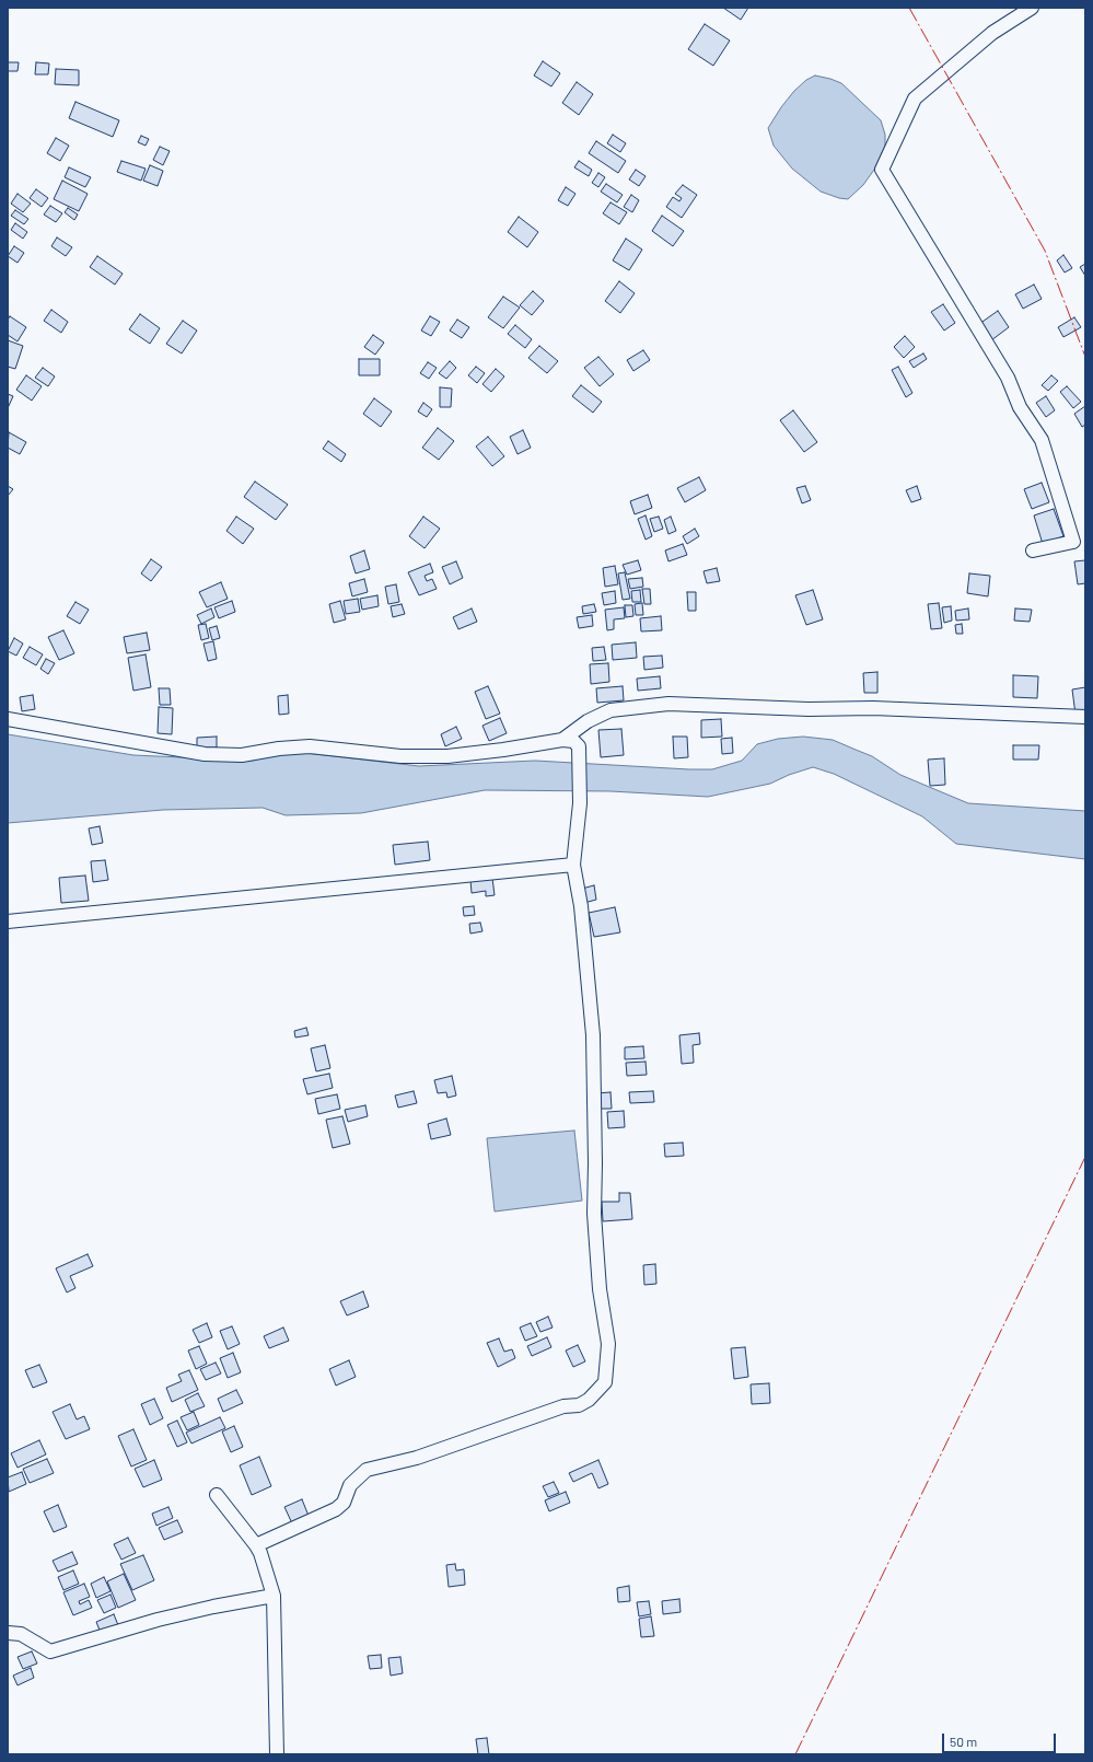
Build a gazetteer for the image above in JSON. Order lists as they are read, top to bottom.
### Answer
{
  "scale_bar": "50 m"
}
